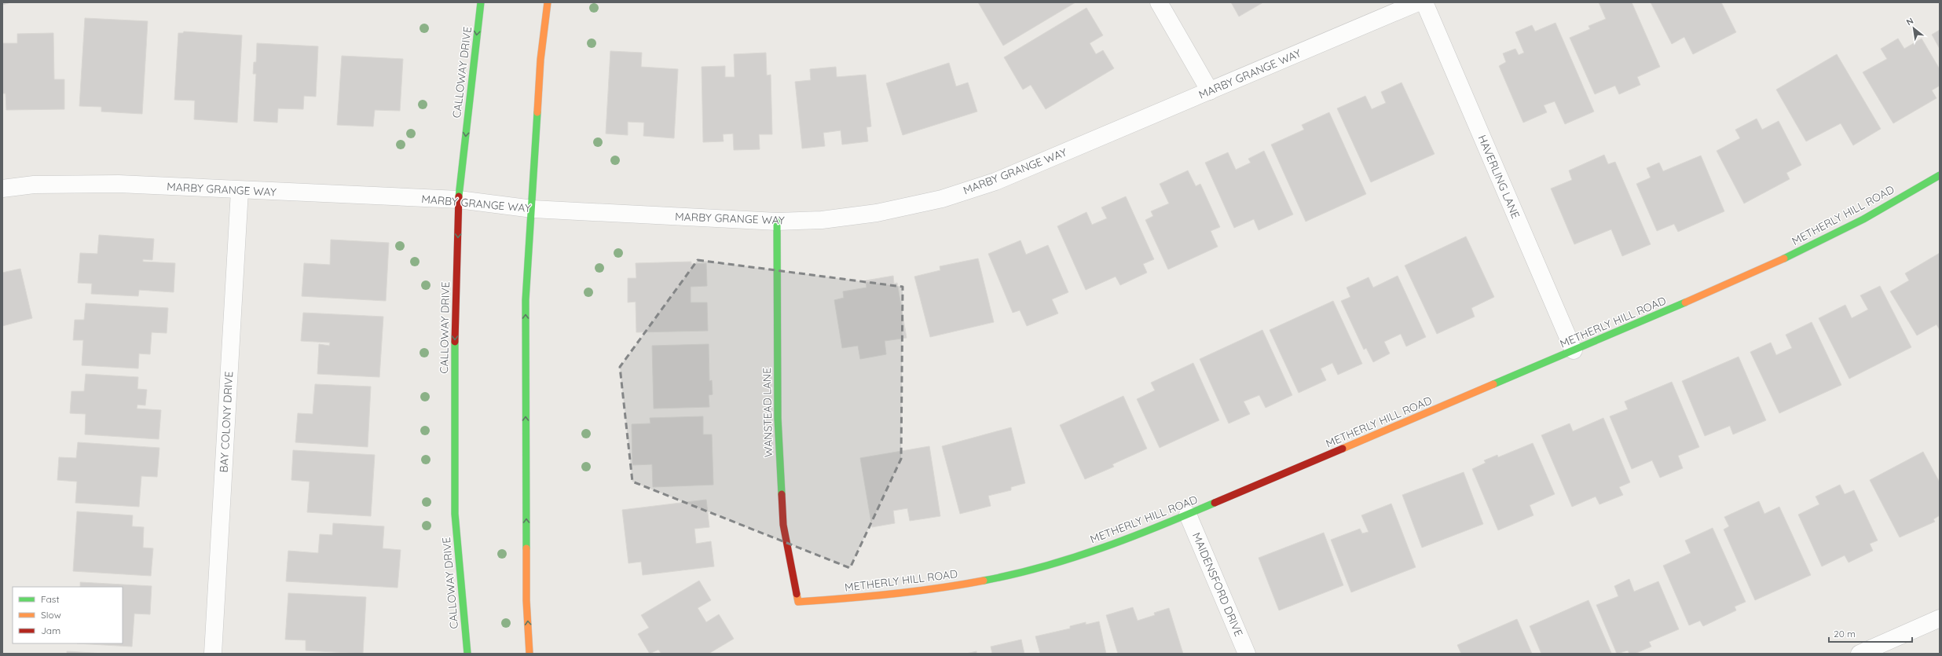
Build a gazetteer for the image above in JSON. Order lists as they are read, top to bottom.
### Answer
{
  "streets": {
    "street": [
      "CALLOWAY DRIVE",
      "MARBY GRANGE WAY",
      "HAVERLING LANE",
      "METHERLY HILL ROAD",
      "WANSTEAD LANE",
      "BAY COLONY DRIVE",
      "MAIDENSFORD DRIVE"
    ]
  },
  "crossings": [
    ["CALLOWAY DRIVE", "MARBY GRANGE WAY"],
    ["MARBY GRANGE WAY", "WANSTEAD LANE"],
    ["MARBY GRANGE WAY", "BAY COLONY DRIVE"],
    ["HAVERLING LANE", "METHERLY HILL ROAD"],
    ["METHERLY HILL ROAD", "WANSTEAD LANE"],
    ["METHERLY HILL ROAD", "MAIDENSFORD DRIVE"]
  ],
  "one_way": ["CALLOWAY DRIVE"],
  "legend": ["Fast", "Slow", "Jam"],
  "scale_bar": "20 m",
  "north": "top left"
}
